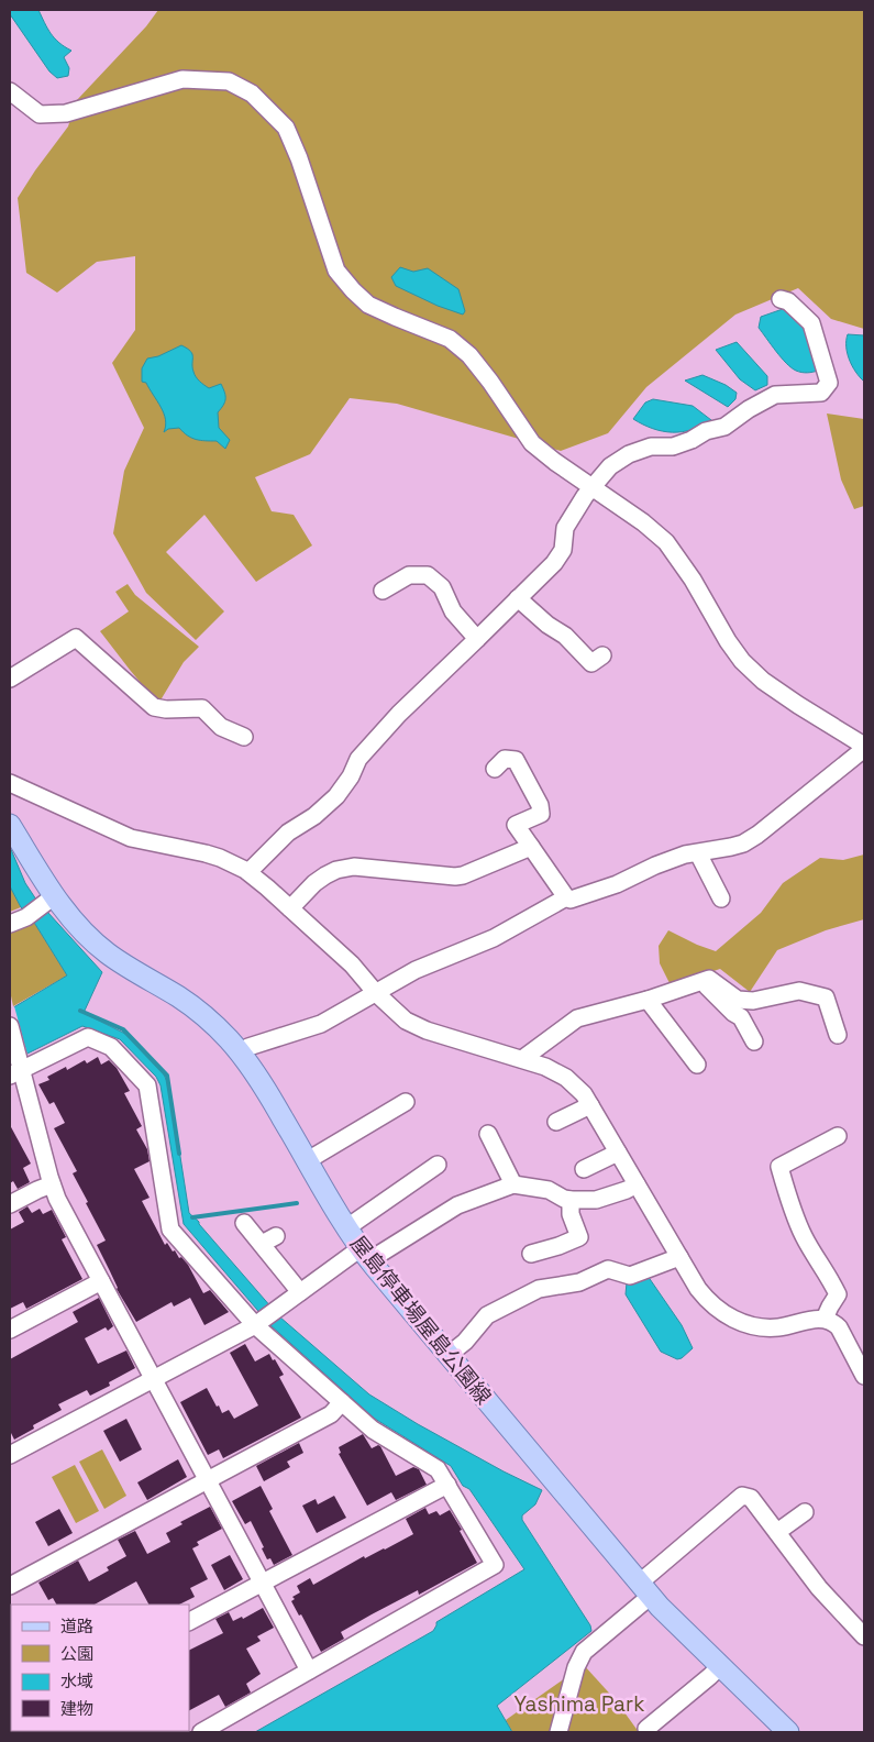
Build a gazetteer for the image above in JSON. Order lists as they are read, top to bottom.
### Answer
{
  "streets": {
    "main road": ["屋島停車場屋島公園線"]
  },
  "parks": ["Yashima Park"],
  "legend": [
    "道路",
    "公園",
    "水域",
    "建物"
  ]
}
